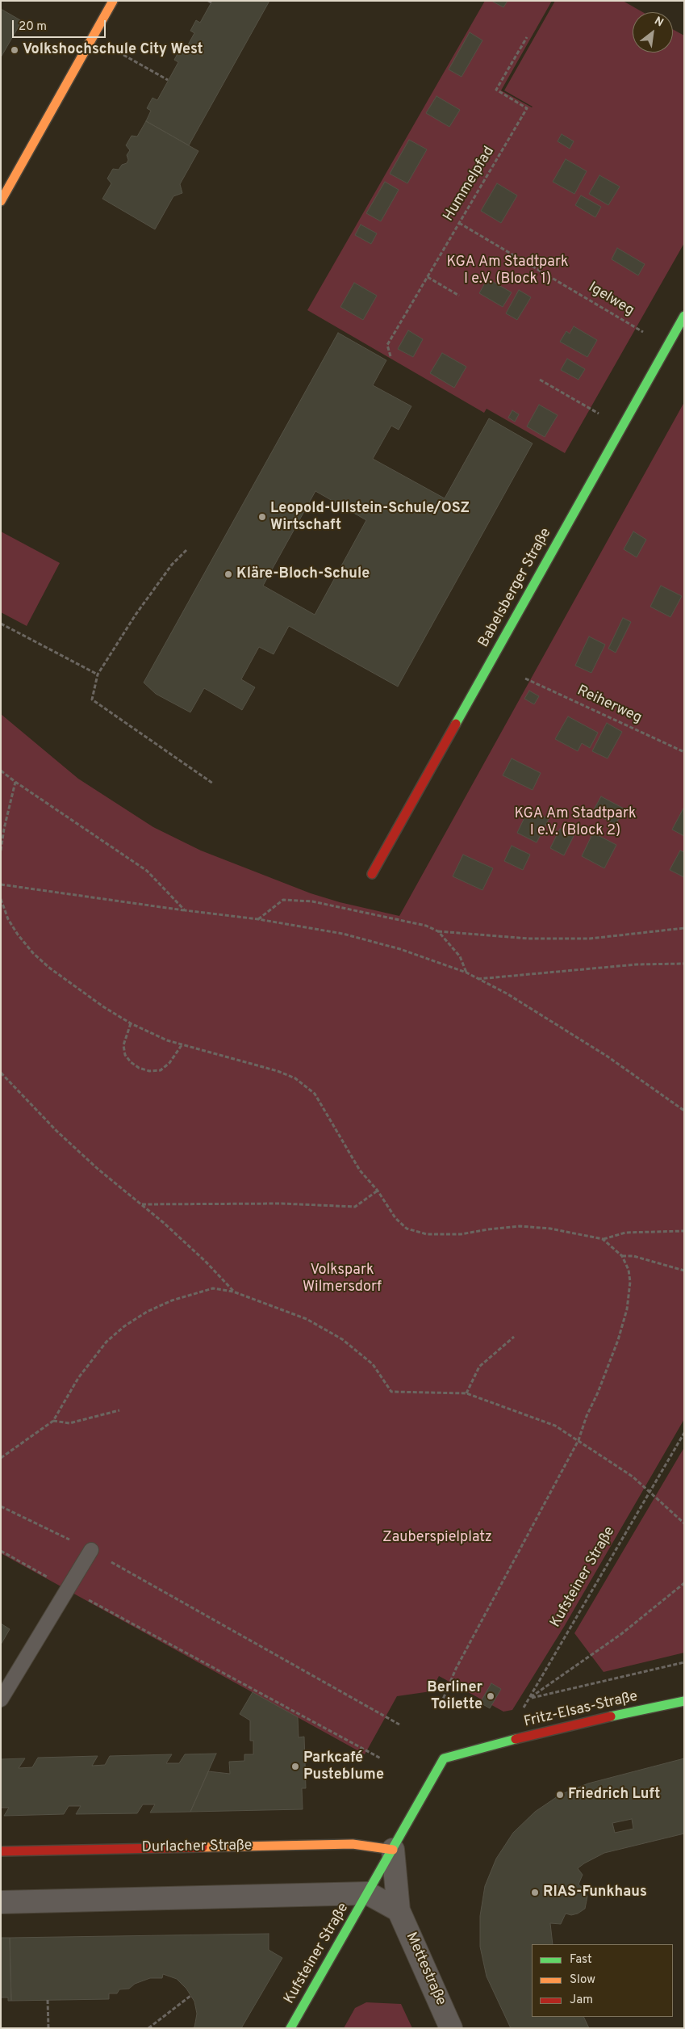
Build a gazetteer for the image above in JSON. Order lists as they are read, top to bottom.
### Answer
{
  "streets": {
    "street": [
      "Babelsberger Straße",
      "Kufsteiner Straße",
      "Fritz-Elsas-Straße",
      "Durlacher Straße",
      "Mettestraße"
    ],
    "path": ["Hummelpfad", "Igelweg", "Reiherweg"]
  },
  "crossings": [
    ["Hummelpfad", "Igelweg"],
    ["Kufsteiner Straße", "Fritz-Elsas-Straße"],
    ["Kufsteiner Straße", "Durlacher Straße"],
    ["Kufsteiner Straße", "Mettestraße"],
    ["Fritz-Elsas-Straße", "Durlacher Straße"],
    ["Fritz-Elsas-Straße", "Mettestraße"],
    ["Durlacher Straße", "Mettestraße"]
  ],
  "parks": [
    "KGA Am Stadtpark I e.V. (Block 1)",
    "KGA Am Stadtpark I e.V. (Block 2)",
    "Volkspark Wilmersdorf",
    "Zauberspielplatz"
  ],
  "places": [
    "Volkshochschule City West",
    "Leopold-Ullstein-Schule/OSZ Wirtschaft",
    "Kläre-Bloch-Schule",
    "Berliner Toilette",
    "Parkcafé Pusteblume",
    "Friedrich Luft",
    "RIAS-Funkhaus"
  ],
  "legend": ["Fast", "Slow", "Jam"],
  "scale_bar": "20 m",
  "north": "top right"
}
